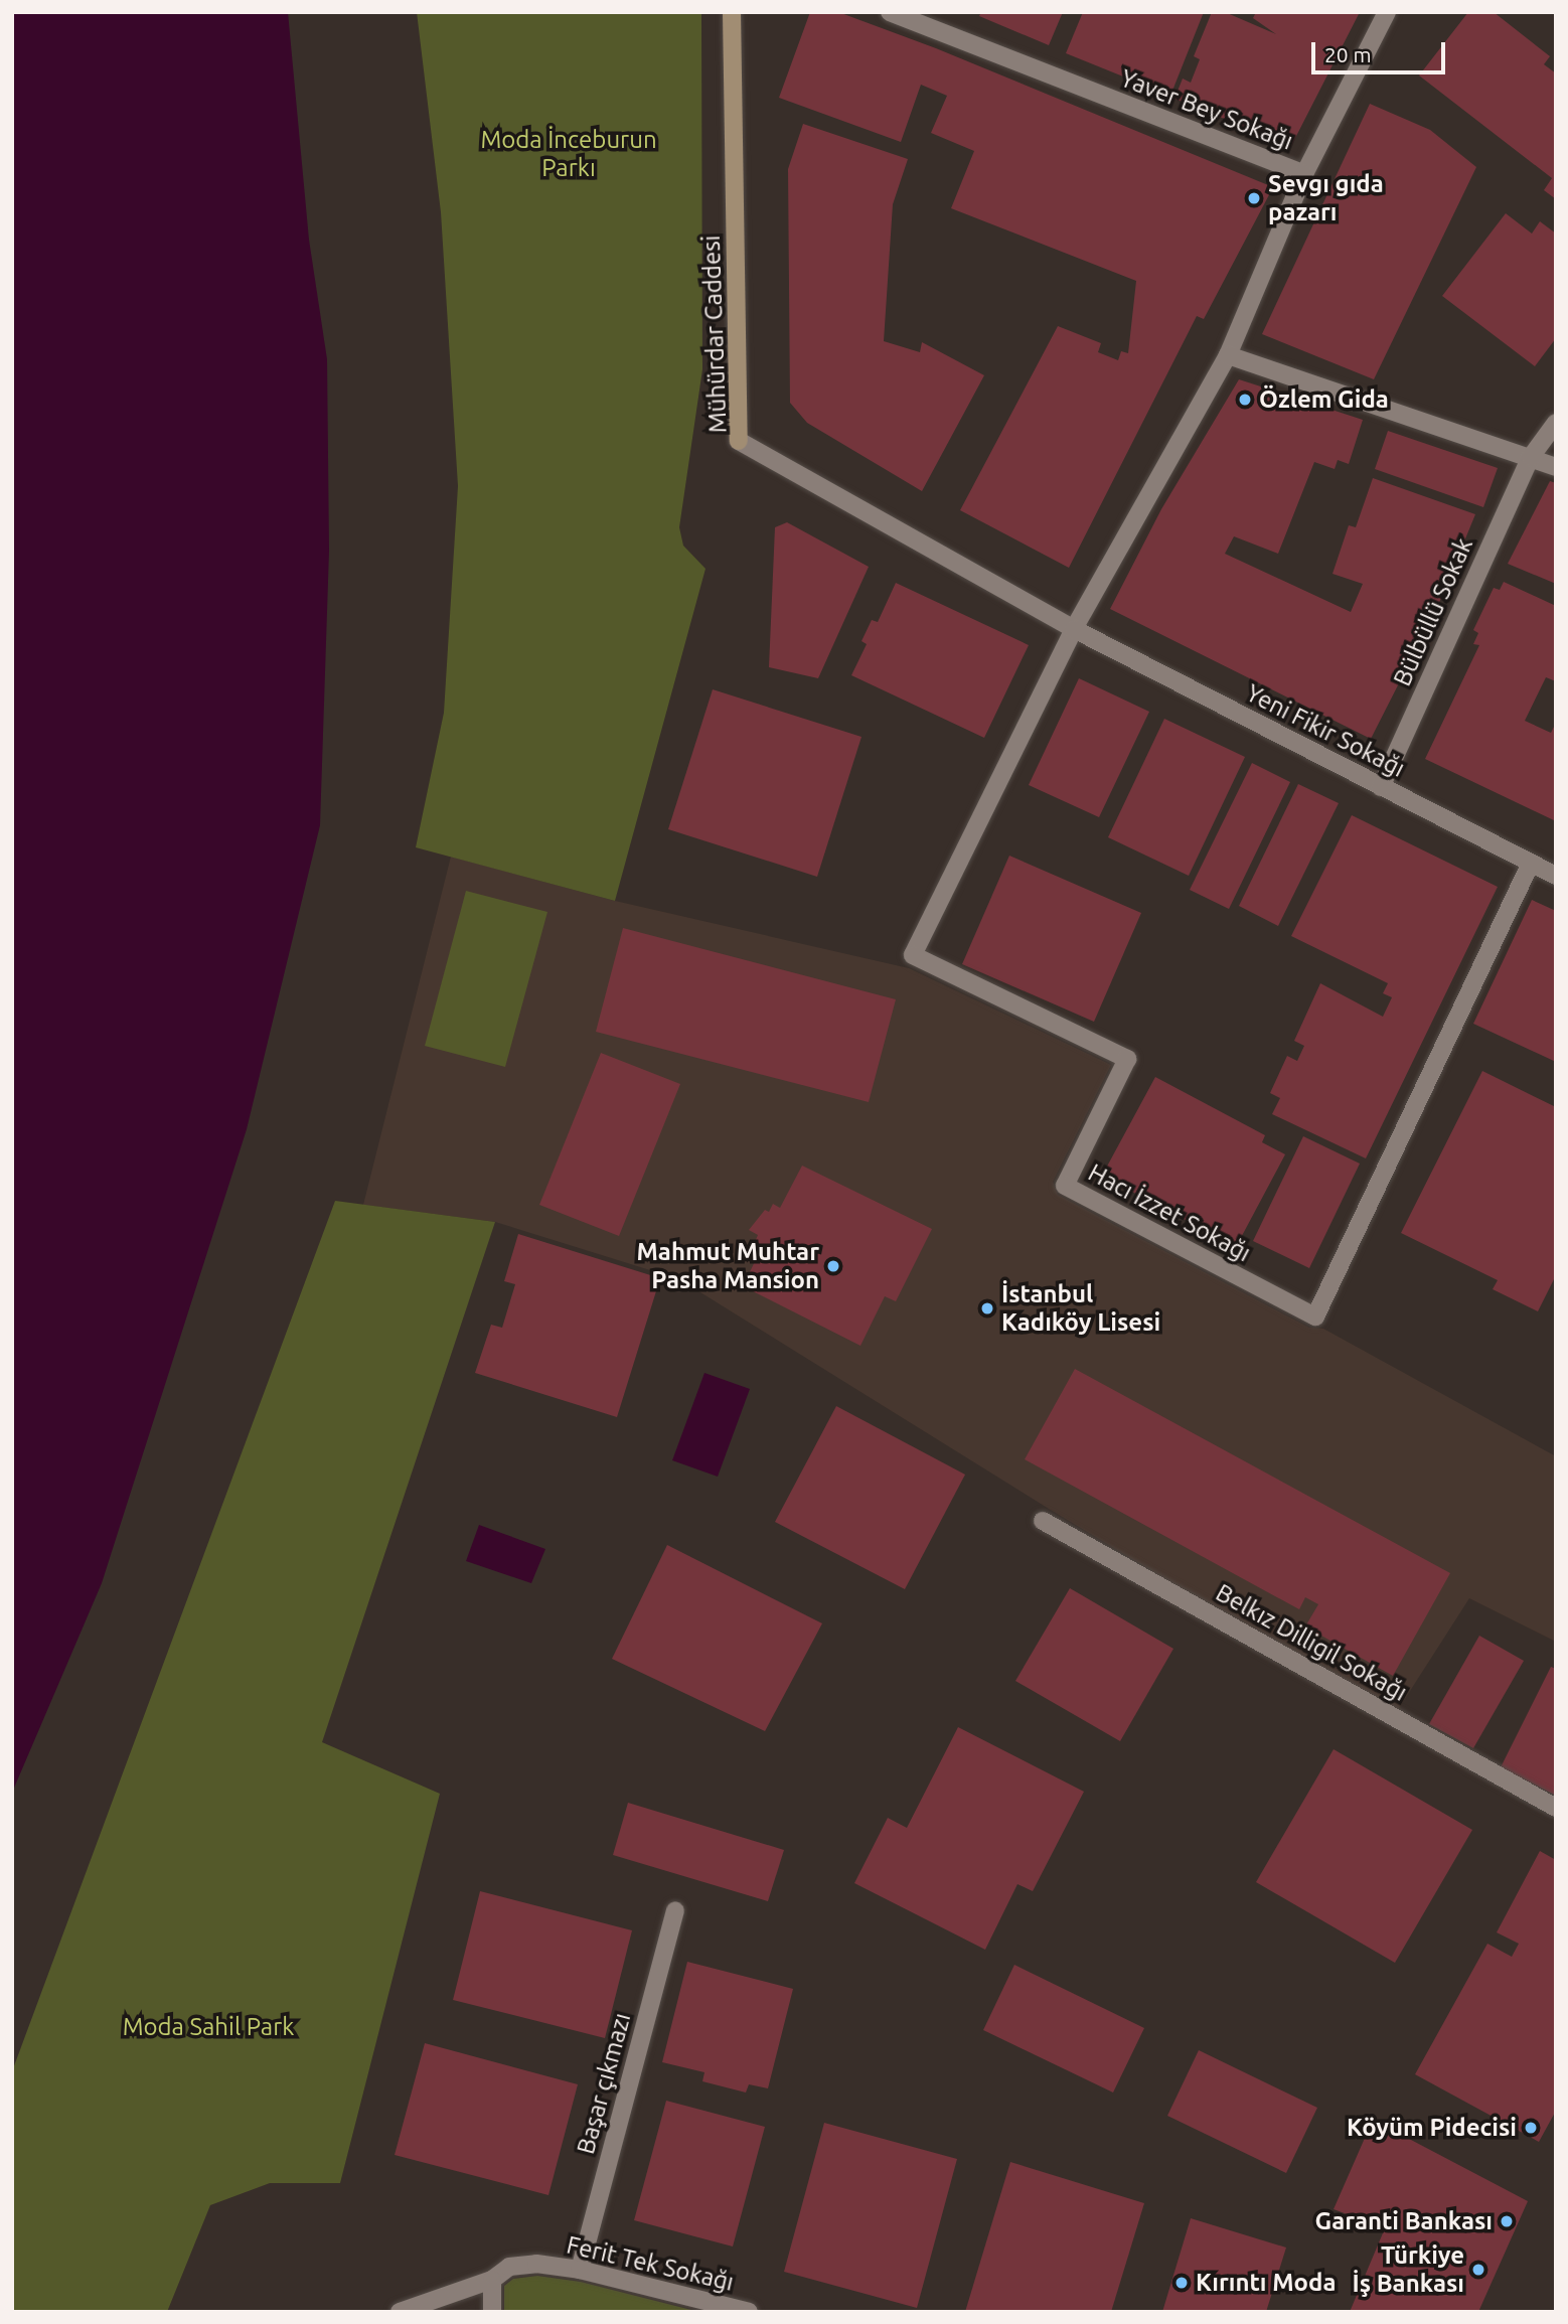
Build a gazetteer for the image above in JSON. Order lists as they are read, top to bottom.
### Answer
{
  "streets": {
    "street": [
      "Yaver Bey Sokağı",
      "Mühürdar Caddesi",
      "Bülbüllü Sokak",
      "Yeni Fikir Sokağı",
      "Hacı İzzet Sokağı",
      "Belkız Dilligil Sokağı",
      "Başar çıkmazı",
      "Ferit Tek Sokağı"
    ]
  },
  "crossings": [
    ["Yaver Bey Sokağı", "Mühürdar Caddesi"],
    ["Yaver Bey Sokağı", "Yeni Fikir Sokağı"],
    ["Yaver Bey Sokağı", "Hacı İzzet Sokağı"],
    ["Mühürdar Caddesi", "Yeni Fikir Sokağı"],
    ["Mühürdar Caddesi", "Hacı İzzet Sokağı"],
    ["Bülbüllü Sokak", "Yeni Fikir Sokağı"],
    ["Yeni Fikir Sokağı", "Hacı İzzet Sokağı"],
    ["Başar çıkmazı", "Ferit Tek Sokağı"]
  ],
  "parks": ["Moda İnceburun Parkı", "Moda Sahil Park"],
  "places": [
    "Sevgı gıda pazarı",
    "Özlem Gida",
    "Mahmut Muhtar Pasha Mansion",
    "İstanbul Kadıköy Lisesi",
    "Köyüm Pidecisi",
    "Garanti Bankası",
    "Türkiye İş Bankası",
    "Kırıntı Moda"
  ],
  "scale_bar": "20 m"
}
